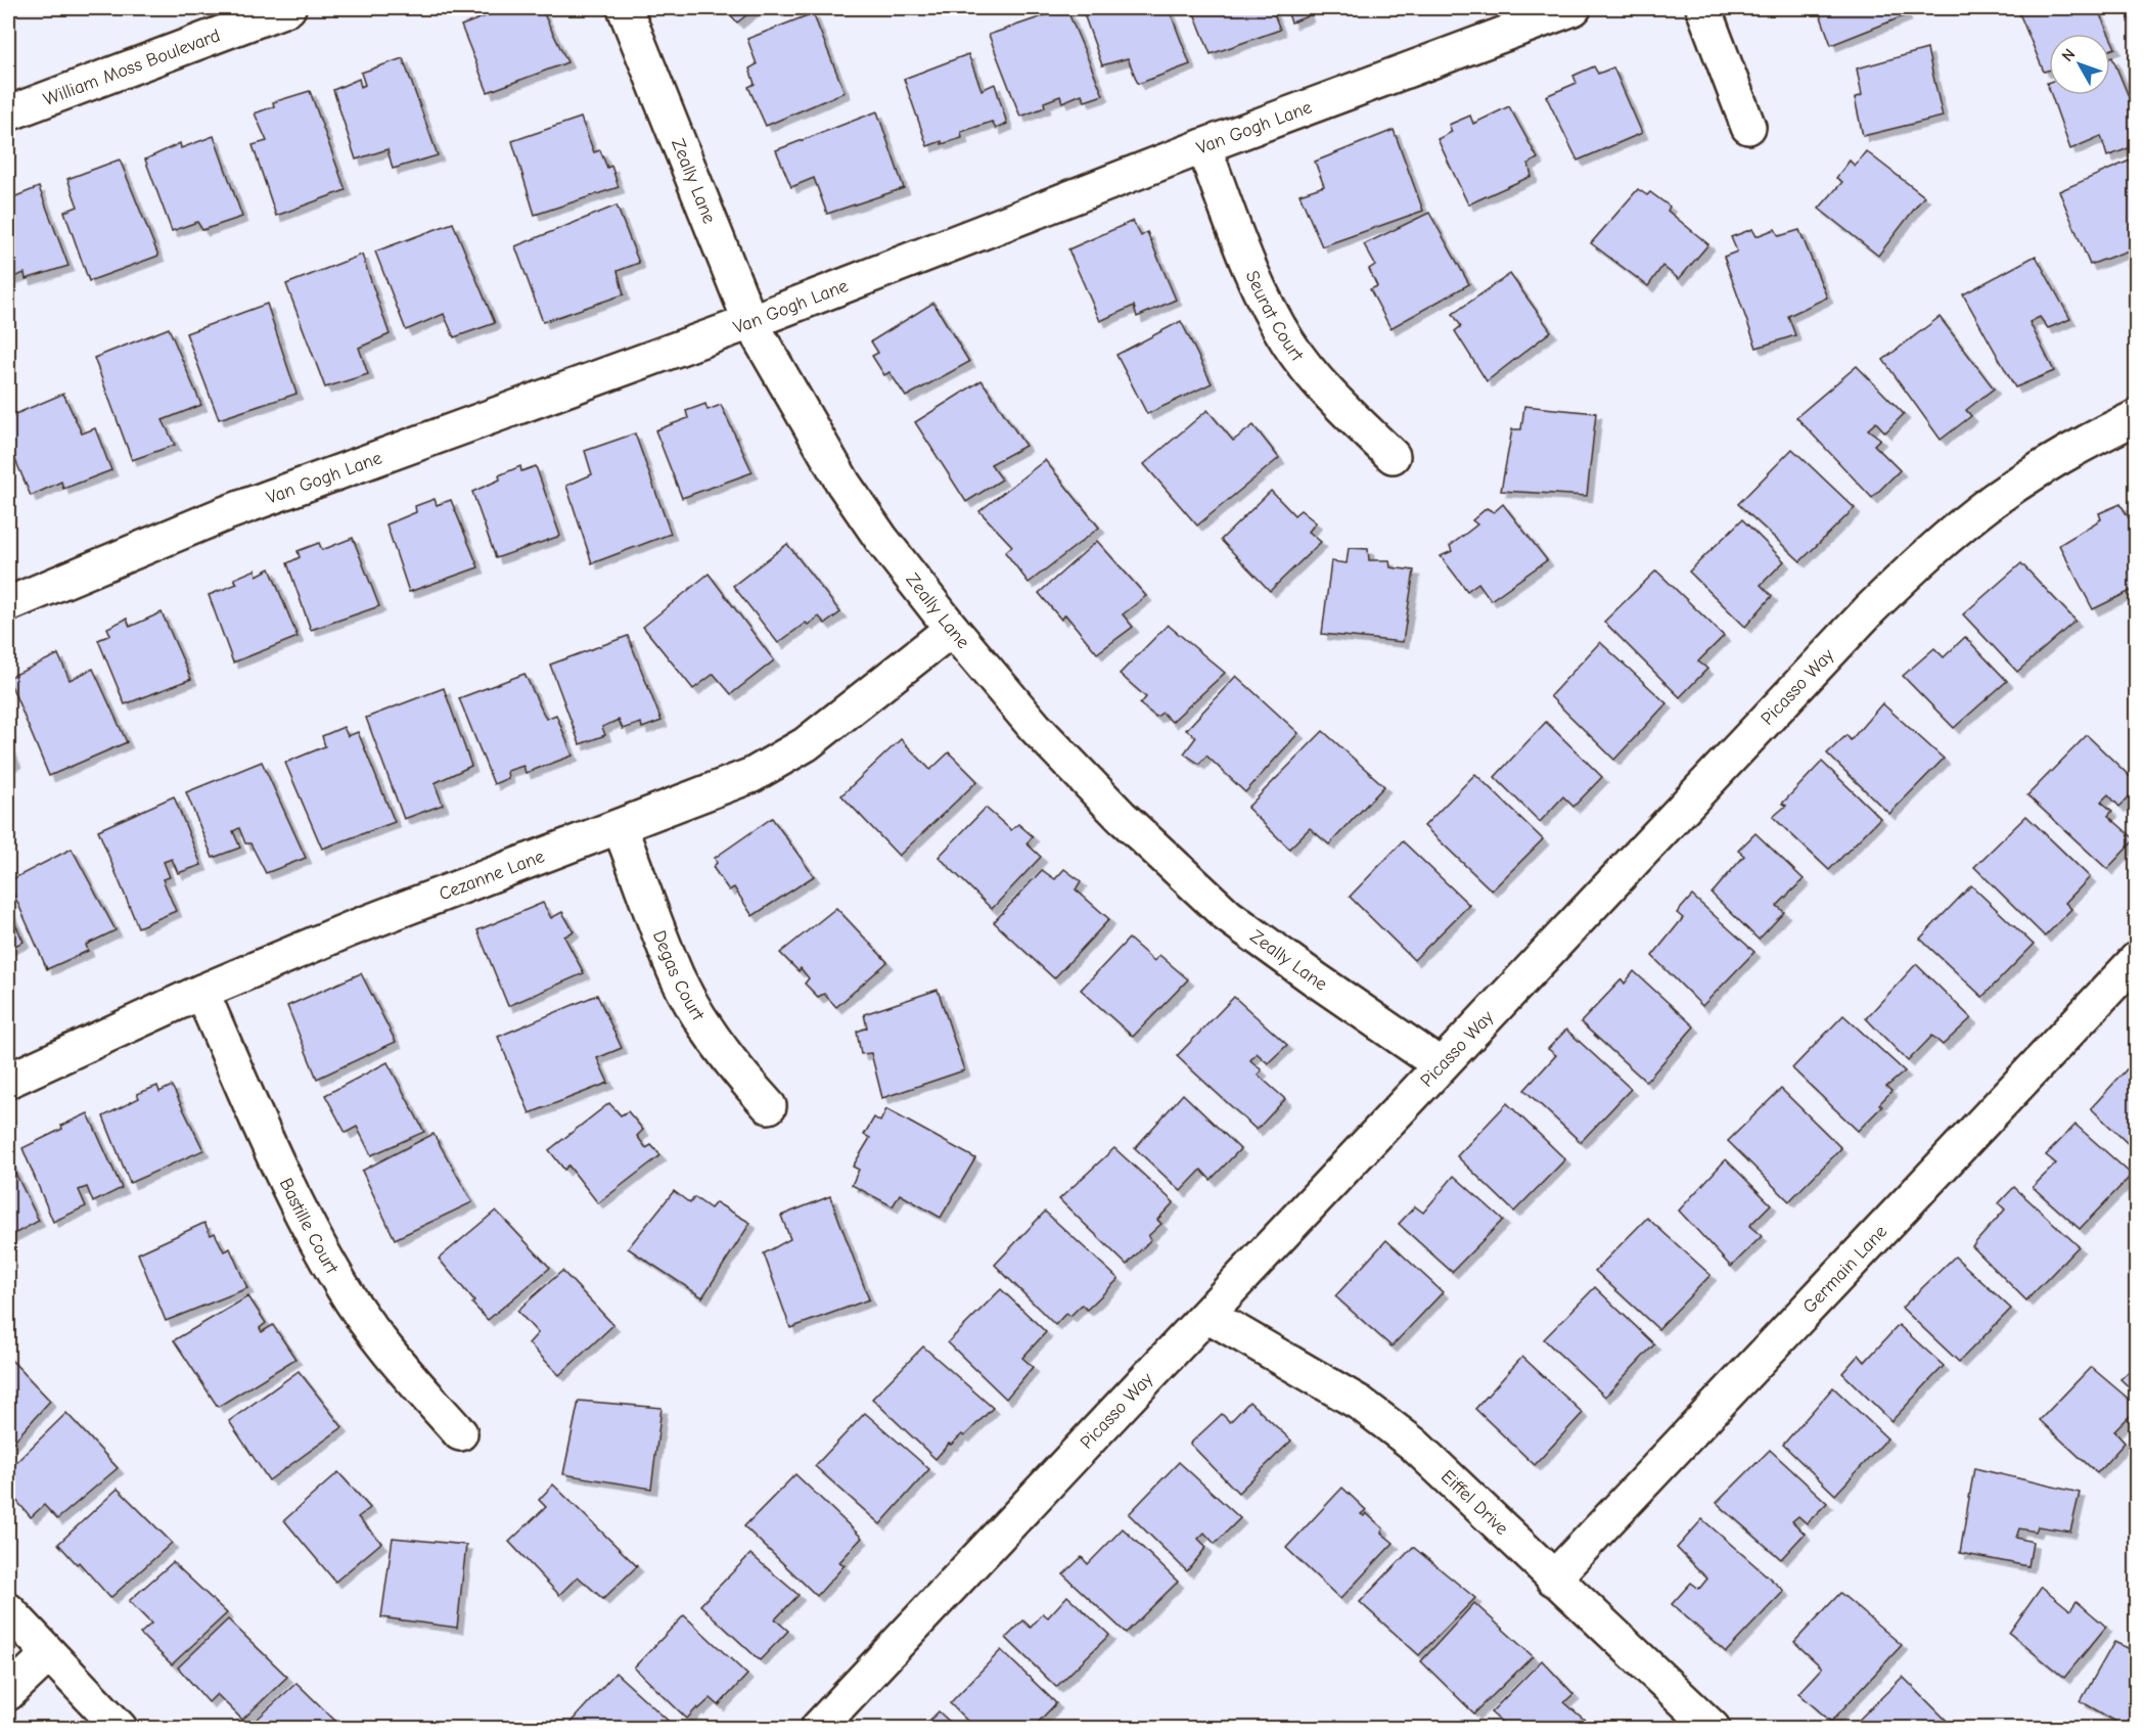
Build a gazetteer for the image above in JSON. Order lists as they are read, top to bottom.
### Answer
{
  "streets": {
    "street": [
      "William Moss Boulevard",
      "Van Gogh Lane",
      "Zeally Lane",
      "Seurat Court",
      "Picasso Way",
      "Cezanne Lane",
      "Degas Court",
      "Bastille Court",
      "Germain Lane",
      "Eiffel Drive"
    ]
  },
  "crossings": [
    ["Van Gogh Lane", "Zeally Lane"],
    ["Van Gogh Lane", "Seurat Court"],
    ["Zeally Lane", "Picasso Way"],
    ["Zeally Lane", "Cezanne Lane"],
    ["Picasso Way", "Eiffel Drive"],
    ["Cezanne Lane", "Degas Court"],
    ["Cezanne Lane", "Bastille Court"],
    ["Germain Lane", "Eiffel Drive"]
  ],
  "north": "top left"
}
